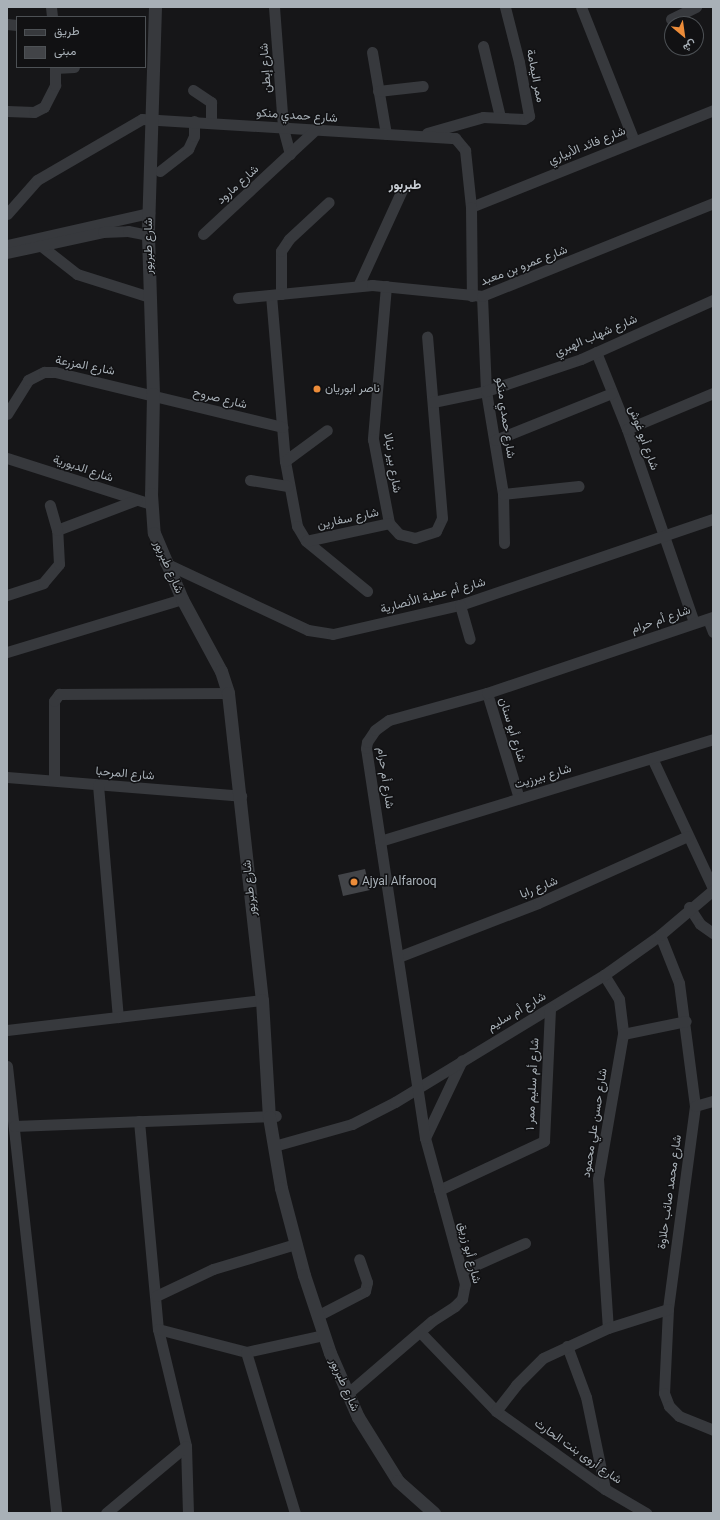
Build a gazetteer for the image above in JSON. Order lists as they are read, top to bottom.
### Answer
{
  "streets": {
    "street": [
      "شارع إبطن",
      "ممر اليمامة",
      "شارع حمدي منكو",
      "شارع فائد الأبياري",
      "شارع مارود",
      "شارع طبربور",
      "شارع عمرو بن معبد",
      "شارع شهاب الهبري",
      "شارع المزرعة",
      "شارع صروح",
      "شارع أبو غوش",
      "شارع بير نبالا",
      "شارع الدبورية",
      "شارع سفارين",
      "شارع أم عطية الأنصارية",
      "شارع أم حرام",
      "شارع أبو سنان",
      "شارع المرحبا",
      "شارع بيرزيت",
      "شارع رابا",
      "شارع أم سليم",
      "شارع أم سليم ممر ١",
      "شارع حسن علي محمود",
      "شارع محمد صائب حلاوة",
      "شارع أبو زريق",
      "شارع أروى بنت الحارث"
    ]
  },
  "crossings": [
    ["شارع إبطن", "شارع حمدي منكو"],
    ["ممر اليمامة", "شارع حمدي منكو"],
    ["شارع حمدي منكو", "شارع فائد الأبياري"],
    ["شارع حمدي منكو", "شارع مارود"],
    ["شارع حمدي منكو", "شارع طبربور"],
    ["شارع حمدي منكو", "شارع عمرو بن معبد"],
    ["شارع حمدي منكو", "شارع شهاب الهبري"],
    ["شارع طبربور", "شارع المزرعة"],
    ["شارع طبربور", "شارع صروح"],
    ["شارع طبربور", "شارع الدبورية"],
    ["شارع طبربور", "شارع أم عطية الأنصارية"],
    ["شارع طبربور", "شارع المرحبا"],
    ["شارع طبربور", "شارع أم سليم"],
    ["شارع طبربور", "شارع أبو زريق"],
    ["شارع عمرو بن معبد", "شارع بير نبالا"],
    ["شارع عمرو بن معبد", "شارع سفارين"],
    ["شارع شهاب الهبري", "شارع أبو غوش"],
    ["شارع المزرعة", "شارع صروح"],
    ["شارع صروح", "شارع سفارين"],
    ["شارع أبو غوش", "شارع أم عطية الأنصارية"],
    ["شارع أبو غوش", "شارع أم حرام"],
    ["شارع بير نبالا", "شارع سفارين"],
    ["شارع أم حرام", "شارع أبو سنان"],
    ["شارع أم حرام", "شارع بيرزيت"],
    ["شارع أم حرام", "شارع رابا"],
    ["شارع أم حرام", "شارع أم سليم"],
    ["شارع أم حرام", "شارع أبو زريق"],
    ["شارع أبو سنان", "شارع بيرزيت"],
    ["شارع أم سليم", "شارع أم سليم ممر ١"],
    ["شارع أم سليم", "شارع حسن علي محمود"],
    ["شارع أم سليم", "شارع محمد صائب حلاوة"],
    ["شارع أم سليم", "شارع أبو زريق"],
    ["شارع أم سليم ممر ١", "شارع أبو زريق"],
    ["شارع أبو زريق", "شارع أروى بنت الحارث"]
  ],
  "districts": ["طبربور"],
  "places": ["ناصر ابوريان", "Ajyal Alfarooq"],
  "legend": ["طريق", "مبنى"],
  "north": "bottom right"
}
